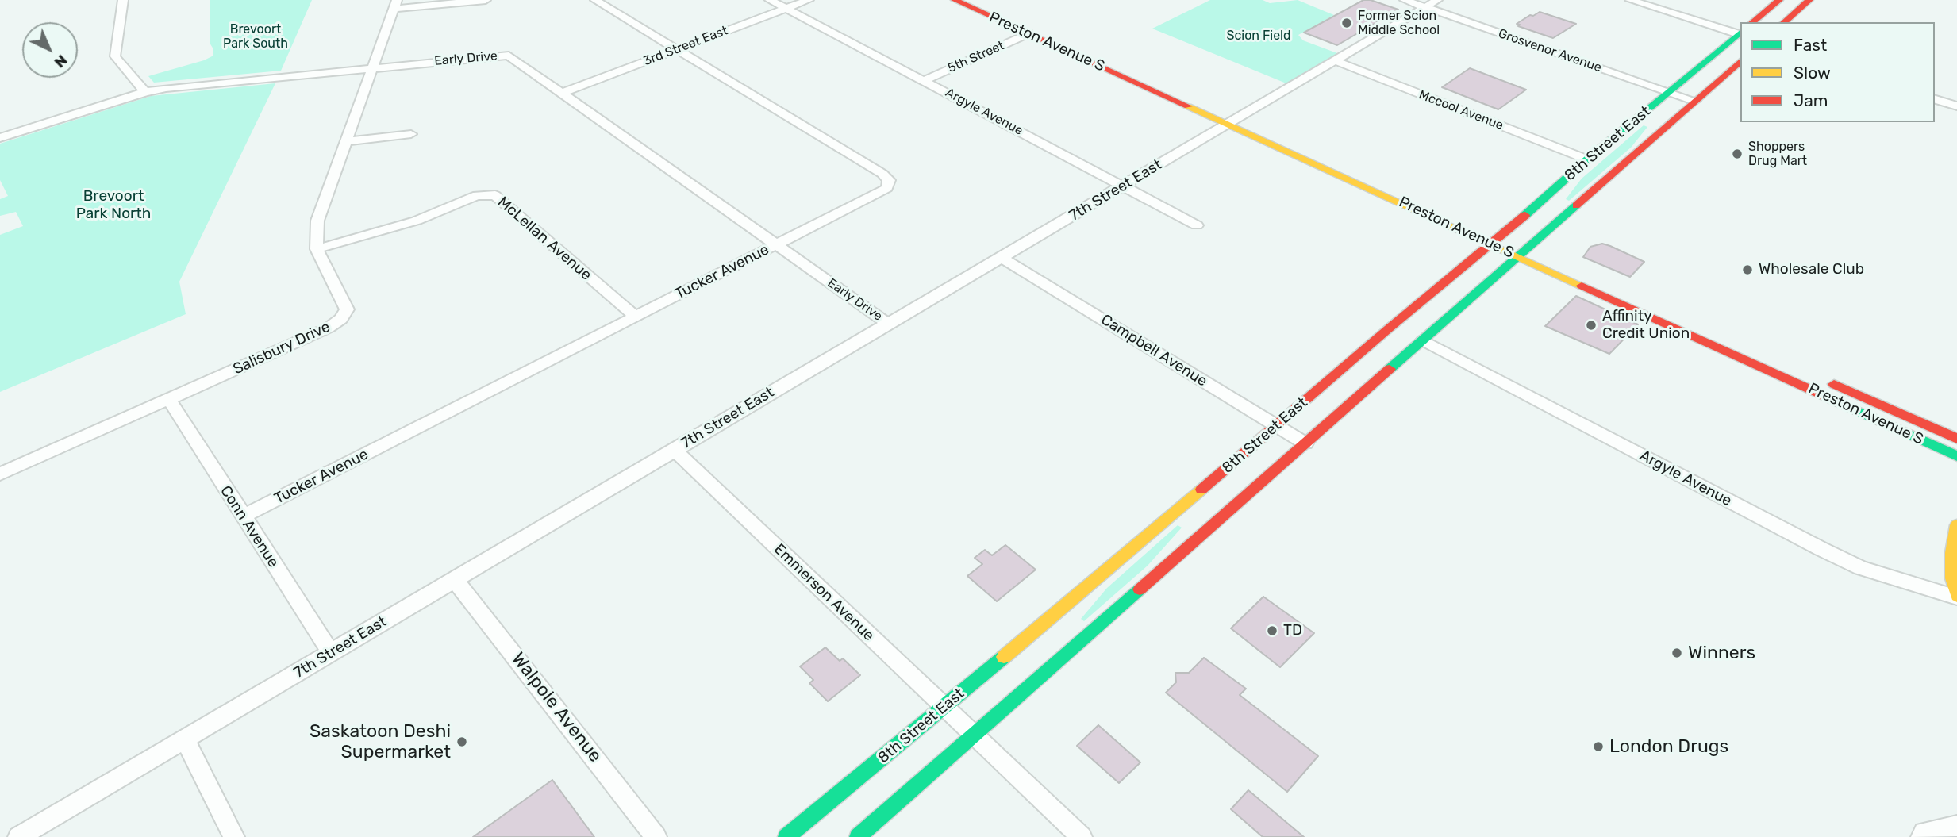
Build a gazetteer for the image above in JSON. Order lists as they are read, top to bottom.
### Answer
{
  "streets": {
    "main road": ["Preston Avenue S", "8th Street East"],
    "street": [
      "3rd Street East",
      "Grosvenor Avenue",
      "5th Street",
      "Early Drive",
      "Mccool Avenue",
      "Argyle Avenue",
      "7th Street East",
      "McLellan Avenue",
      "Tucker Avenue",
      "Salisbury Drive",
      "Campbell Avenue",
      "Conn Avenue",
      "Emmerson Avenue",
      "Walpole Avenue"
    ]
  },
  "crossings": [
    ["Preston Avenue S", "5th Street"],
    ["Preston Avenue S", "8th Street East"],
    ["Preston Avenue S", "7th Street East"],
    ["3rd Street East", "Early Drive"],
    ["3rd Street East", "Argyle Avenue"],
    ["3rd Street East", "Tucker Avenue"],
    ["Grosvenor Avenue", "8th Street East"],
    ["Grosvenor Avenue", "7th Street East"],
    ["5th Street", "Argyle Avenue"],
    ["Early Drive", "7th Street East"],
    ["Early Drive", "Tucker Avenue"],
    ["Early Drive", "Salisbury Drive"],
    ["Mccool Avenue", "8th Street East"],
    ["Mccool Avenue", "7th Street East"],
    ["Argyle Avenue", "8th Street East"],
    ["Argyle Avenue", "7th Street East"],
    ["8th Street East", "Campbell Avenue"],
    ["8th Street East", "Emmerson Avenue"],
    ["7th Street East", "Campbell Avenue"],
    ["7th Street East", "Conn Avenue"],
    ["7th Street East", "Emmerson Avenue"],
    ["7th Street East", "Walpole Avenue"],
    ["McLellan Avenue", "Tucker Avenue"],
    ["McLellan Avenue", "Salisbury Drive"],
    ["Tucker Avenue", "Conn Avenue"],
    ["Salisbury Drive", "Conn Avenue"]
  ],
  "parks": ["Brevoort Park South", "Scion Field", "Brevoort Park North"],
  "places": [
    "Former Scion Middle School",
    "Shoppers Drug Mart",
    "Wholesale Club",
    "Affinity Credit Union",
    "TD",
    "Winners",
    "Saskatoon Deshi Supermarket",
    "London Drugs"
  ],
  "legend": ["Fast", "Slow", "Jam"],
  "north": "bottom right"
}
